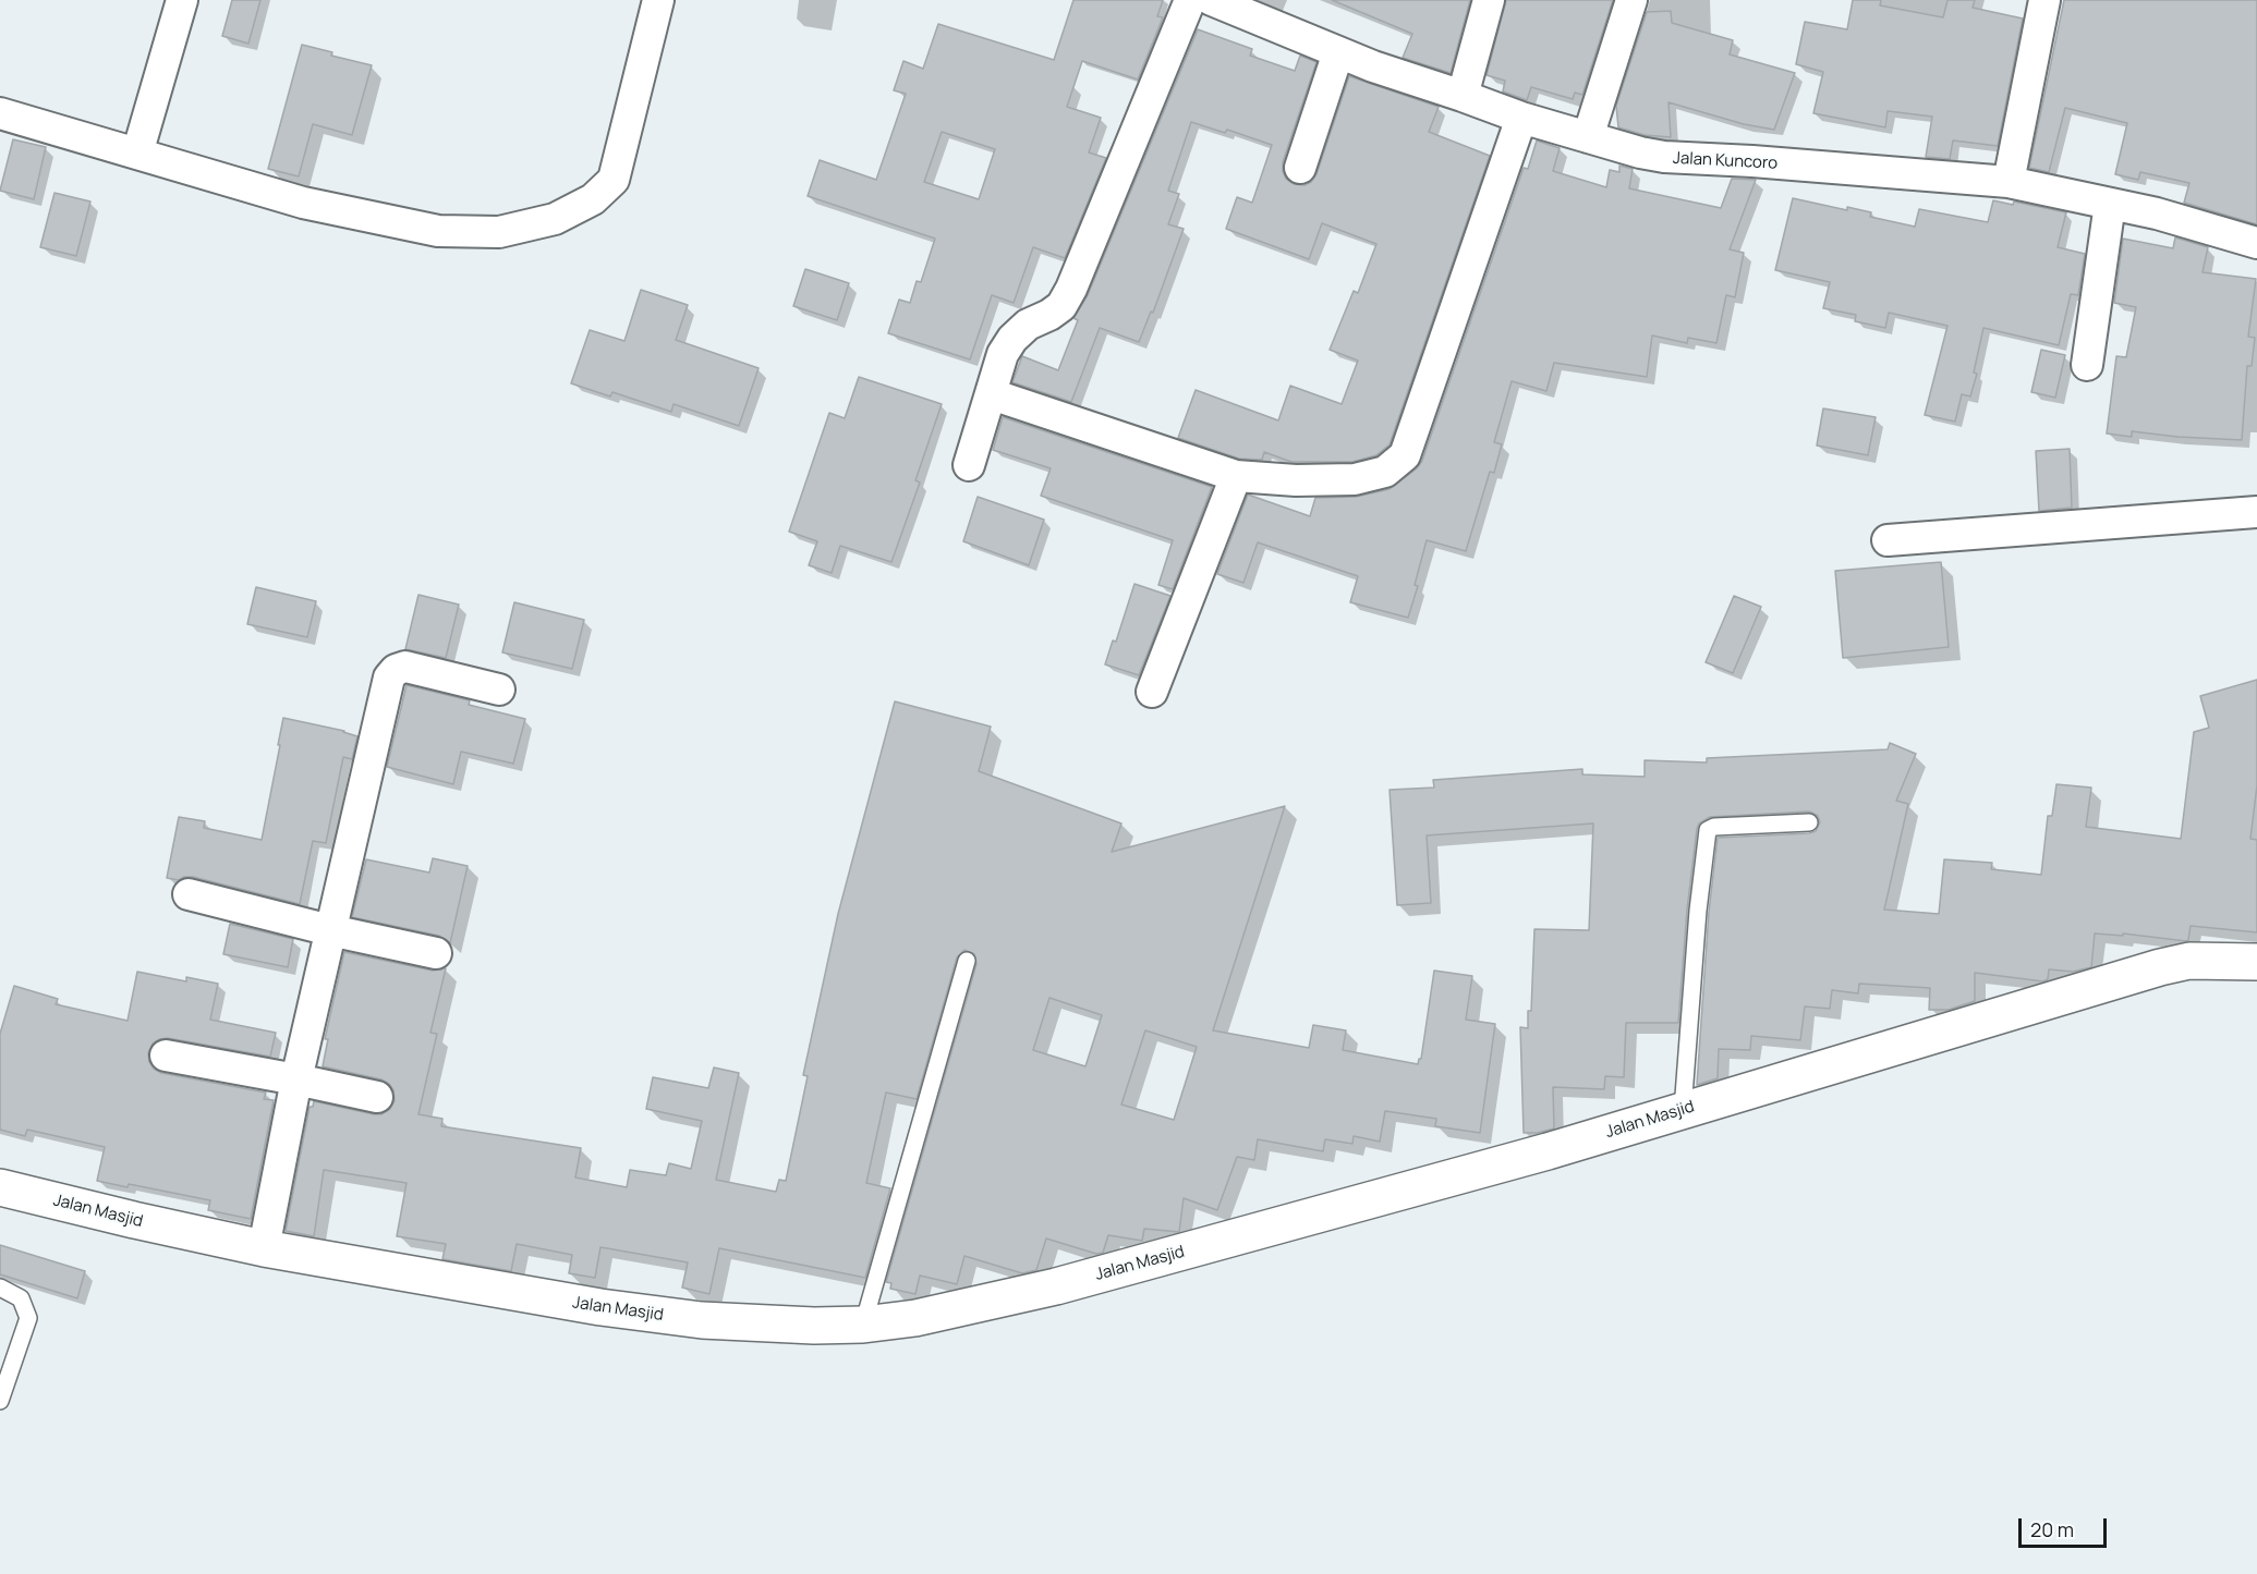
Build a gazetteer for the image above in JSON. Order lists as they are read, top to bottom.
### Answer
{
  "streets": {
    "street": ["Jalan Kuncoro", "Jalan Masjid"]
  },
  "scale_bar": "20 m"
}
